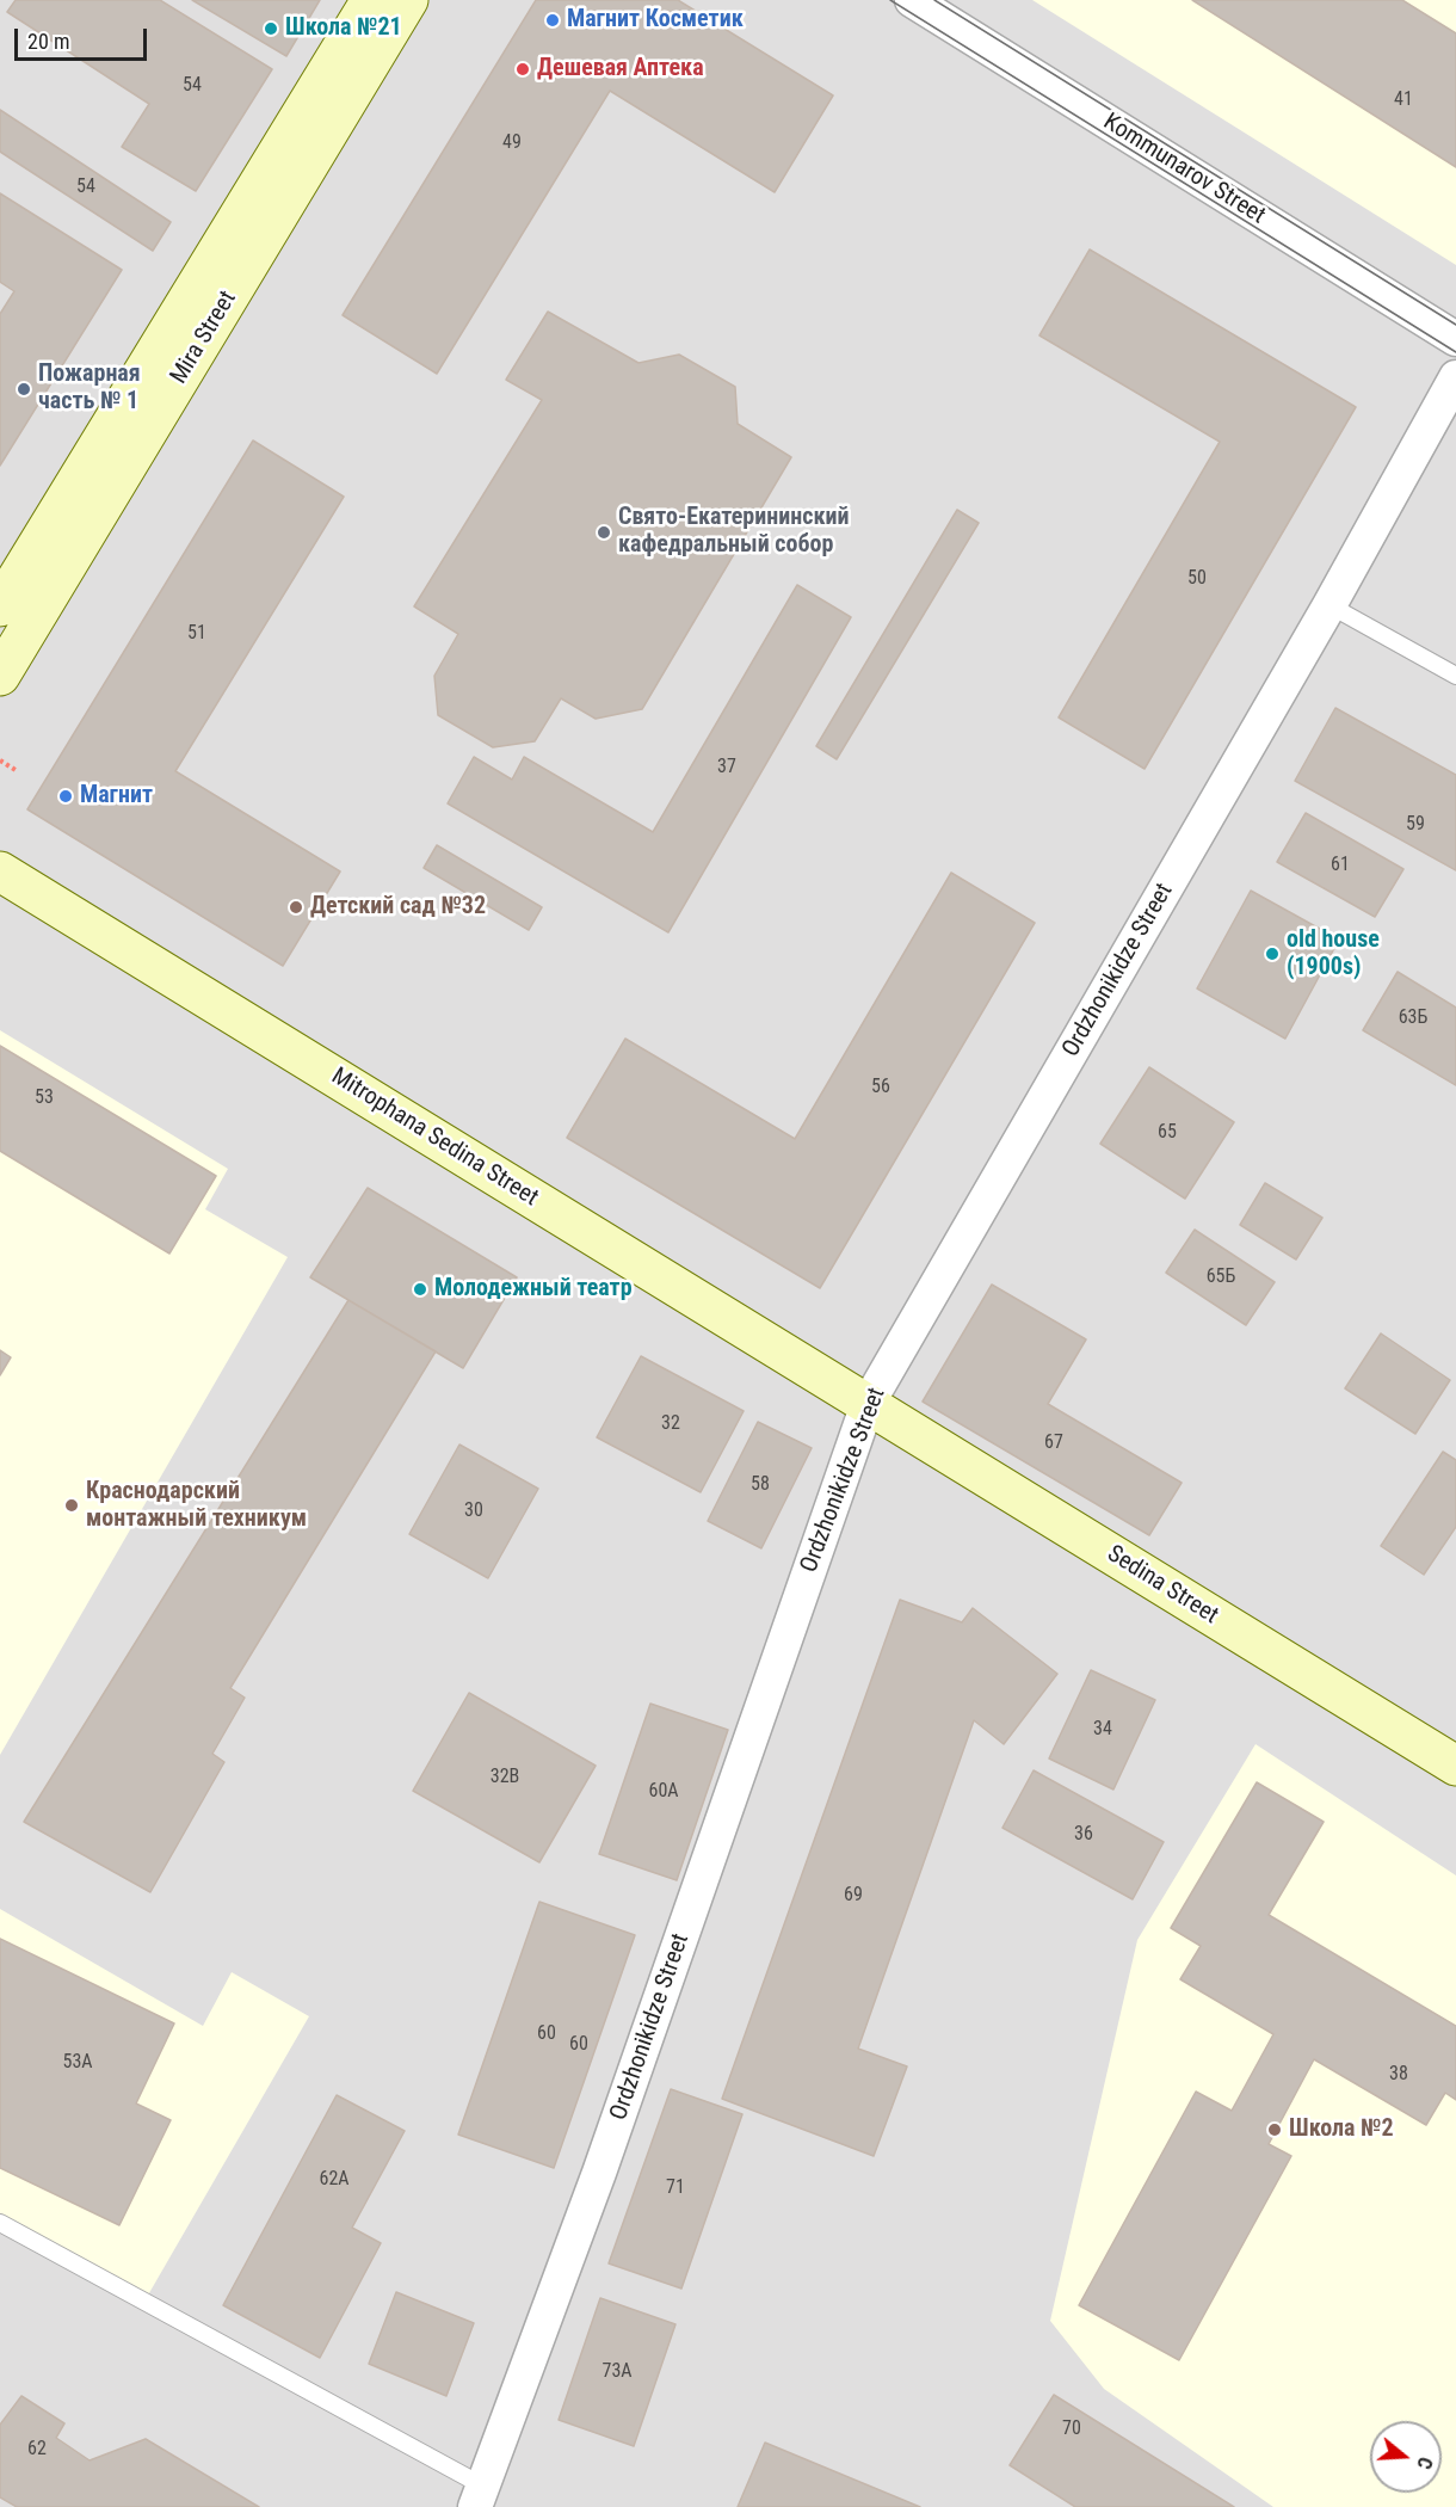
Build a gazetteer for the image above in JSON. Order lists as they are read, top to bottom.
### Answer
{
  "streets": {
    "main road": ["Mira Street", "Mitrophana Sedina Street", "Sedina Street"],
    "street": ["Kommunarov Street", "Ordzhonikidze Street"]
  },
  "crossings": [
    ["Ordzhonikidze Street", "Mitrophana Sedina Street"],
    ["Ordzhonikidze Street", "Sedina Street"],
    ["Mitrophana Sedina Street", "Sedina Street"]
  ],
  "places": [
    "Магнит Косметик",
    "Школа №21",
    "Дешевая Аптека",
    "Пожарная часть № 1",
    "Свято-Екатерининский кафедральный собор",
    "Магнит",
    "Детский сад №32",
    "old house (1900s)",
    "Молодежный театр",
    "Краснодарский монтажный техникум",
    "Школа №2"
  ],
  "house_numbers": [
    "54",
    "41",
    "49",
    "54",
    "50",
    "51",
    "37",
    "59",
    "61",
    "63Б",
    "56",
    "53",
    "65",
    "65Б",
    "32",
    "67",
    "58",
    "30",
    "34",
    "32В",
    "60А",
    "36",
    "69",
    "60",
    "60",
    "53А",
    "38",
    "62А",
    "71",
    "73А",
    "70",
    "62"
  ],
  "scale_bar": "20 m",
  "north": "right"
}
